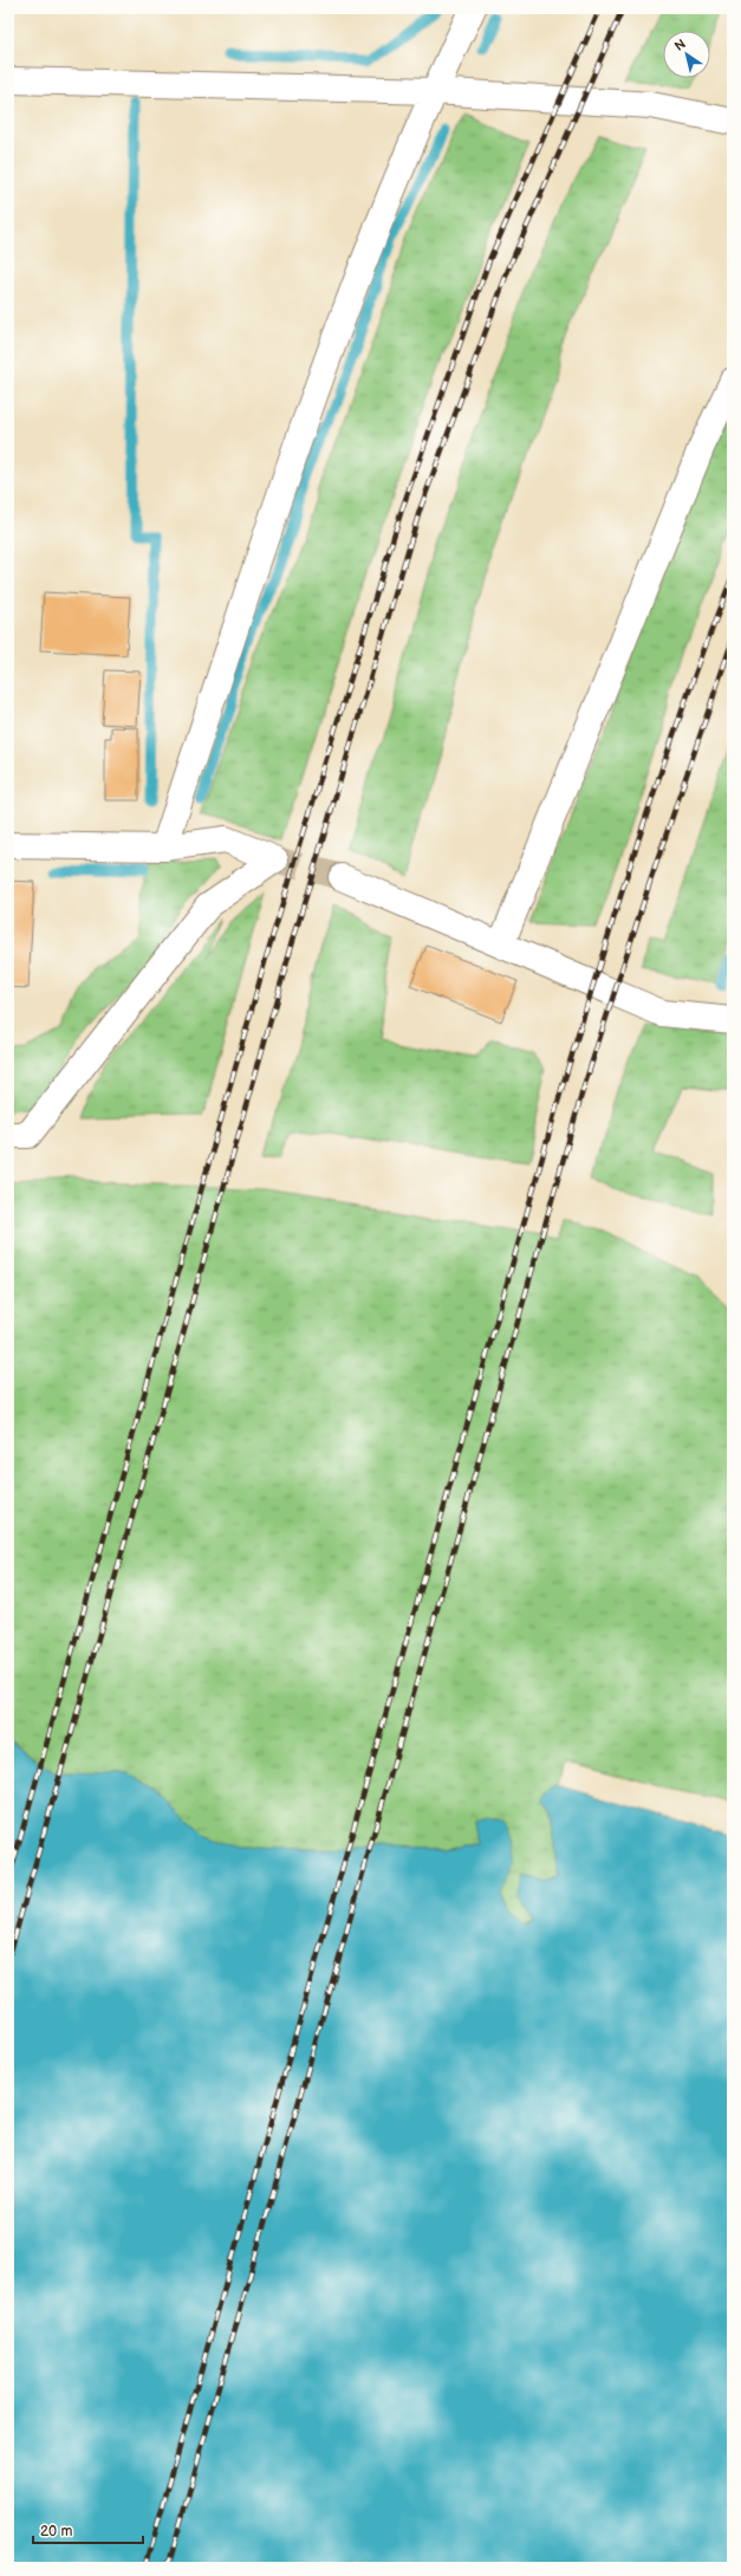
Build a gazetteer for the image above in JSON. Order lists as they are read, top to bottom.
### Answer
{
  "scale_bar": "20 m",
  "north": "top left"
}
